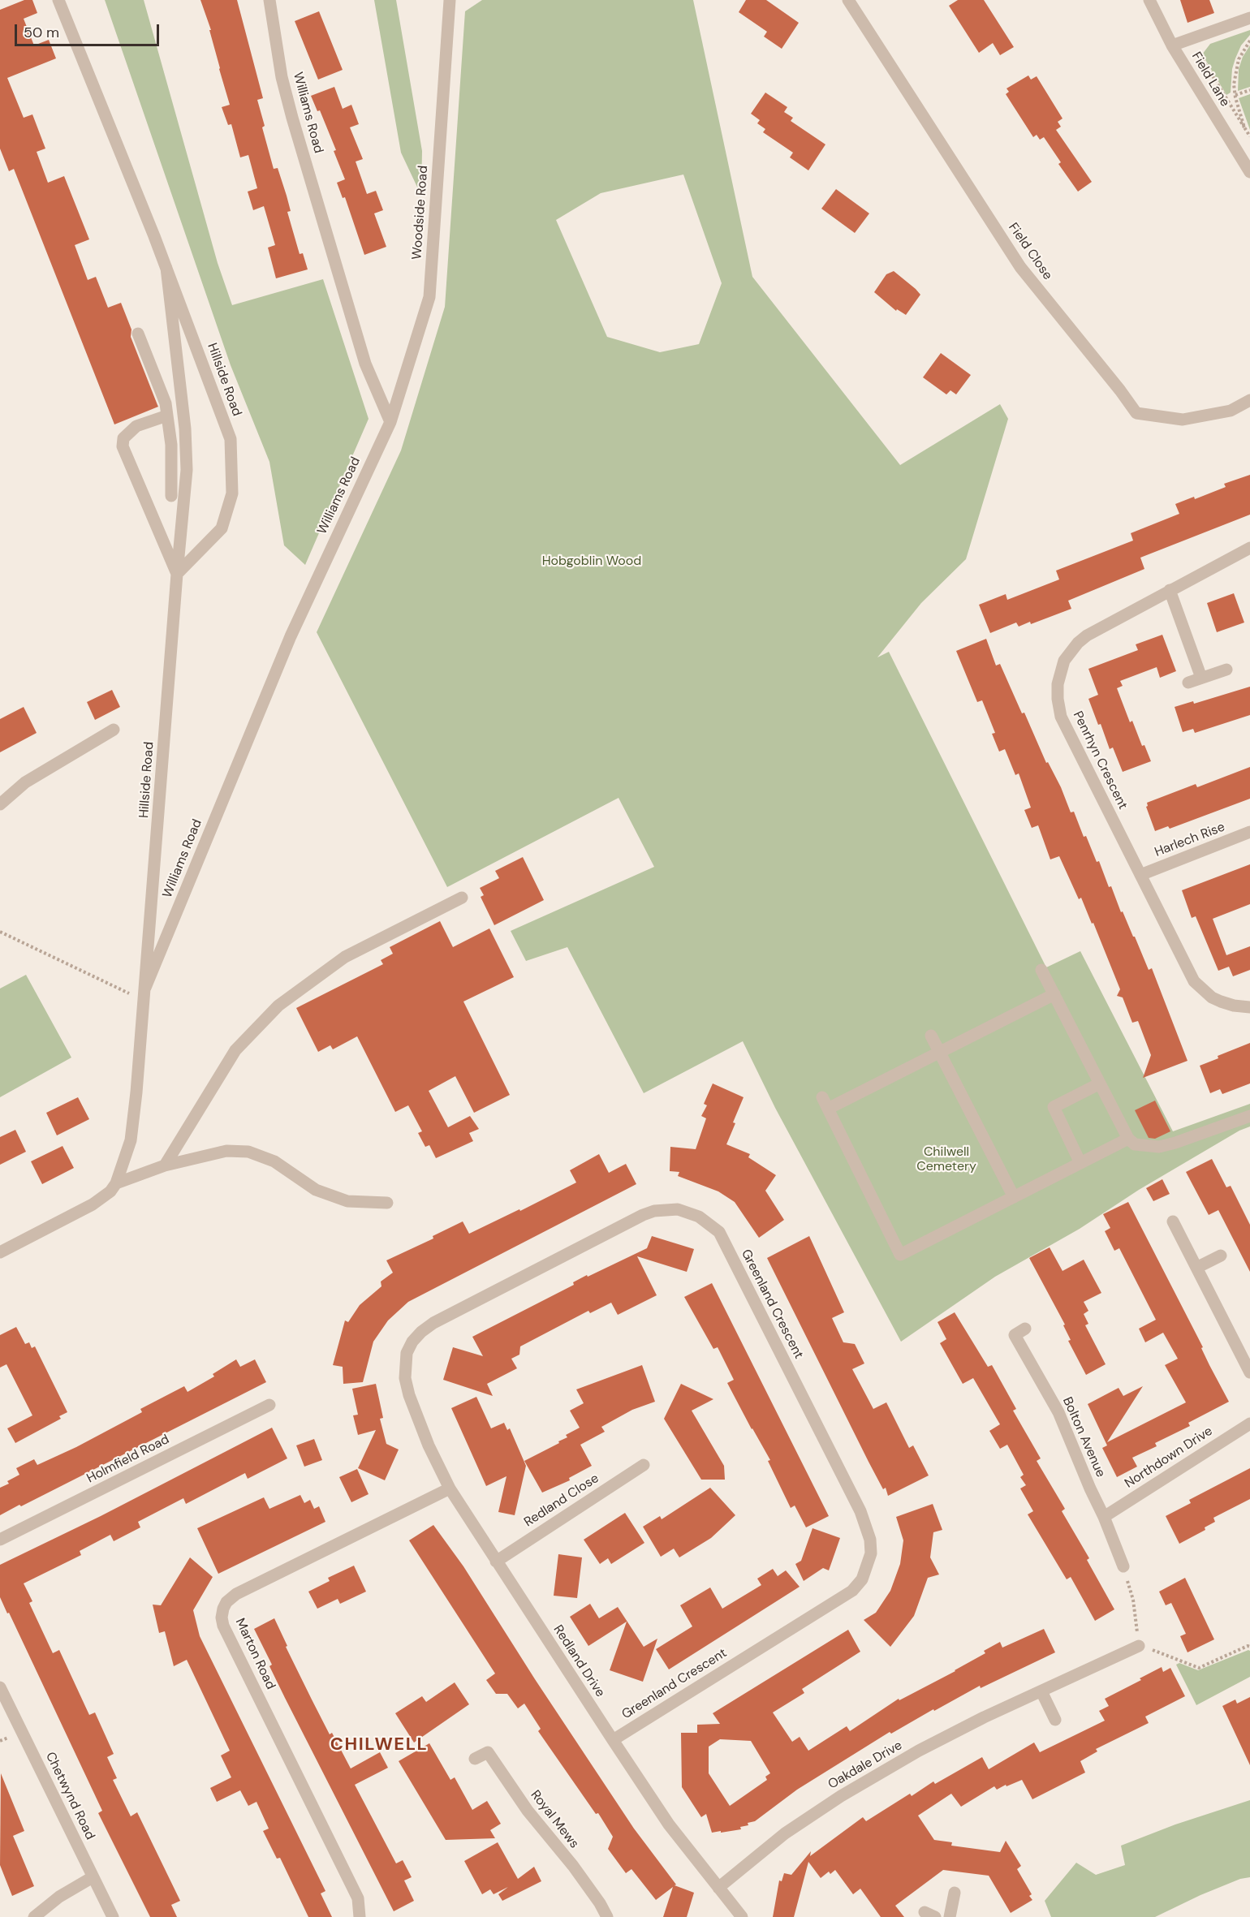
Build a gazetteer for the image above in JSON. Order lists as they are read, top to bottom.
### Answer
{
  "streets": {
    "street": [
      "Field Lane",
      "Williams Road",
      "Woodside Road",
      "Field Close",
      "Hillside Road",
      "Penrhyn Crescent",
      "Harlech Rise",
      "Greenland Crescent",
      "Bolton Avenue",
      "Northdown Drive",
      "Holmfield Road",
      "Redland Close",
      "Marton Road",
      "Redland Drive",
      "Oakdale Drive",
      "Chetwynd Road",
      "Royal Mews"
    ]
  },
  "crossings": [
    ["Williams Road", "Woodside Road"],
    ["Williams Road", "Hillside Road"],
    ["Penrhyn Crescent", "Harlech Rise"],
    ["Greenland Crescent", "Marton Road"],
    ["Greenland Crescent", "Redland Drive"],
    ["Bolton Avenue", "Northdown Drive"],
    ["Redland Close", "Redland Drive"],
    ["Marton Road", "Redland Drive"],
    ["Redland Drive", "Oakdale Drive"]
  ],
  "districts": ["CHILWELL"],
  "parks": ["Hobgoblin Wood", "Chilwell Cemetery"],
  "scale_bar": "50 m"
}
